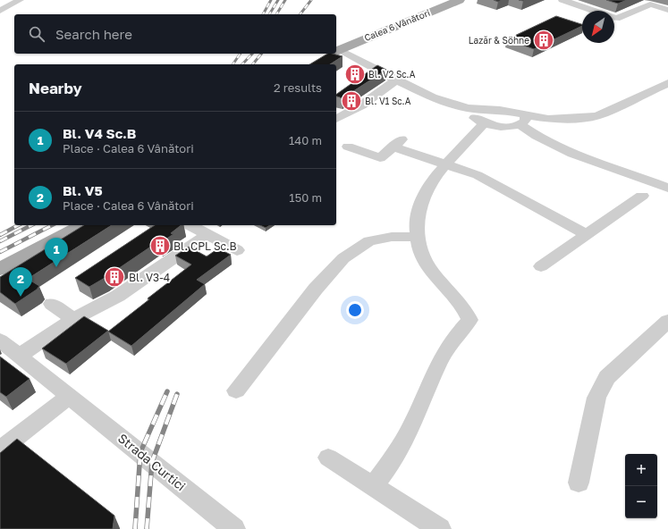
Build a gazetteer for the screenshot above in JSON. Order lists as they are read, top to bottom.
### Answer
{
  "streets": {
    "main road": ["Calea 6 Vânători"],
    "street": ["Strada Curtici"]
  },
  "places": {
    "building": [
      "Lazăr & Söhne",
      "Bl. V2 Sc.A",
      "Bl. V1 Sc.A",
      "Bl. CPL Sc.B",
      "Bl. V3-4"
    ]
  },
  "north": "bottom left",
  "page": {
    "search": "Search here",
    "heading": ["Nearby", "2 results"],
    "list": [
      {
        "mark": "1",
        "name": "Bl. V4 Sc.B",
        "note": "Place · Calea 6 Vânători",
        "value": "140 m"
      },
      {
        "mark": "2",
        "name": "Bl. V5",
        "note": "Place · Calea 6 Vânători",
        "value": "150 m"
      }
    ],
    "pins": ["1", "2"],
    "map_buttons": ["+", "−"]
  }
}
